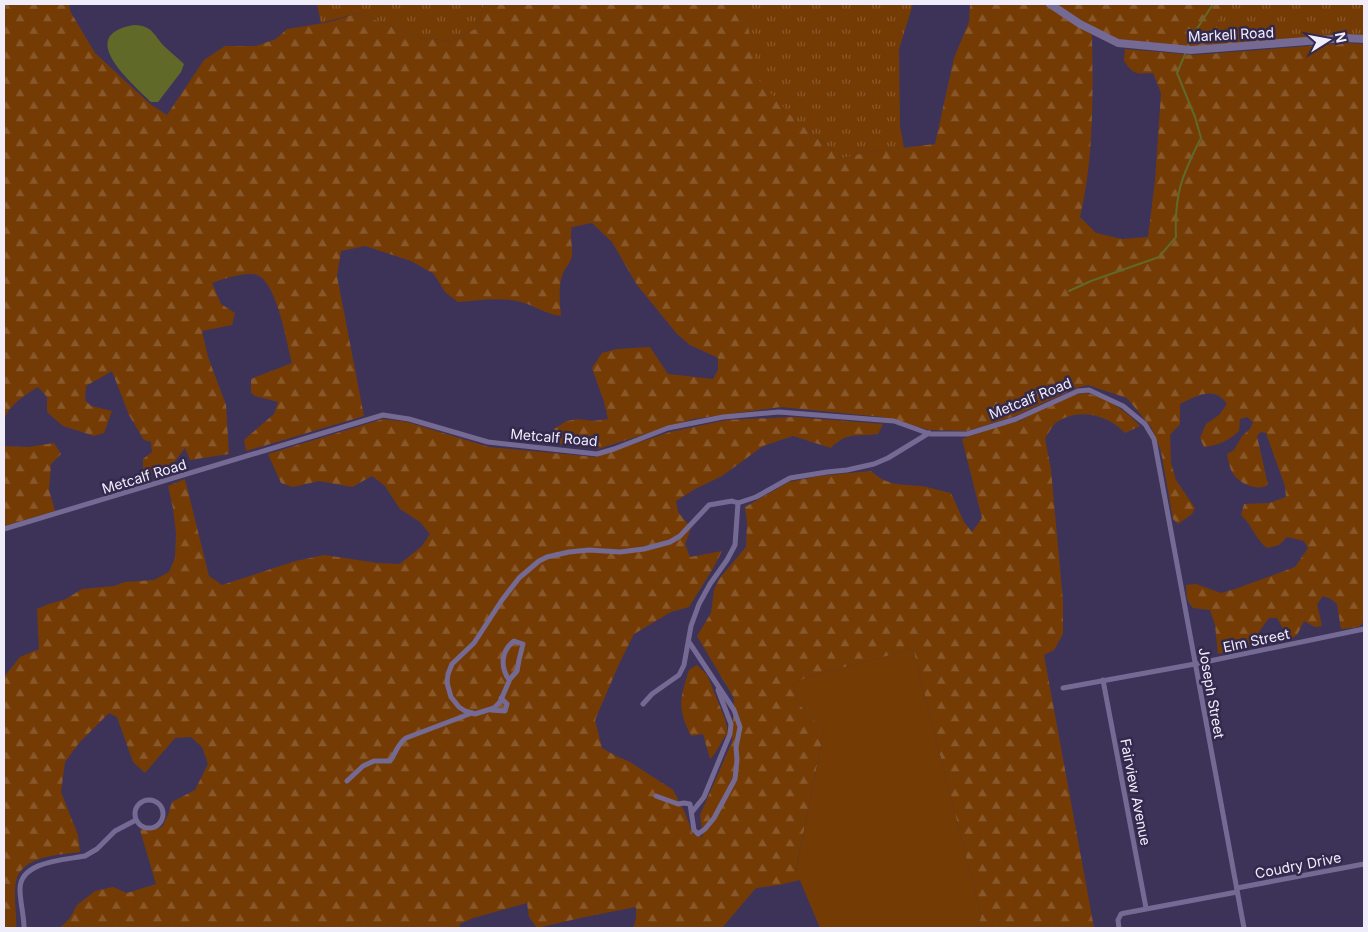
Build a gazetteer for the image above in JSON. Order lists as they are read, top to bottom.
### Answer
{
  "streets": {
    "street": [
      "Markell Road",
      "Metcalf Road",
      "Elm Street",
      "Joseph Street",
      "Fairview Avenue",
      "Coudry Drive"
    ]
  },
  "crossings": [
    ["Metcalf Road", "Joseph Street"],
    ["Elm Street", "Joseph Street"],
    ["Elm Street", "Fairview Avenue"],
    ["Joseph Street", "Coudry Drive"],
    ["Fairview Avenue", "Coudry Drive"]
  ],
  "north": "right"
}
